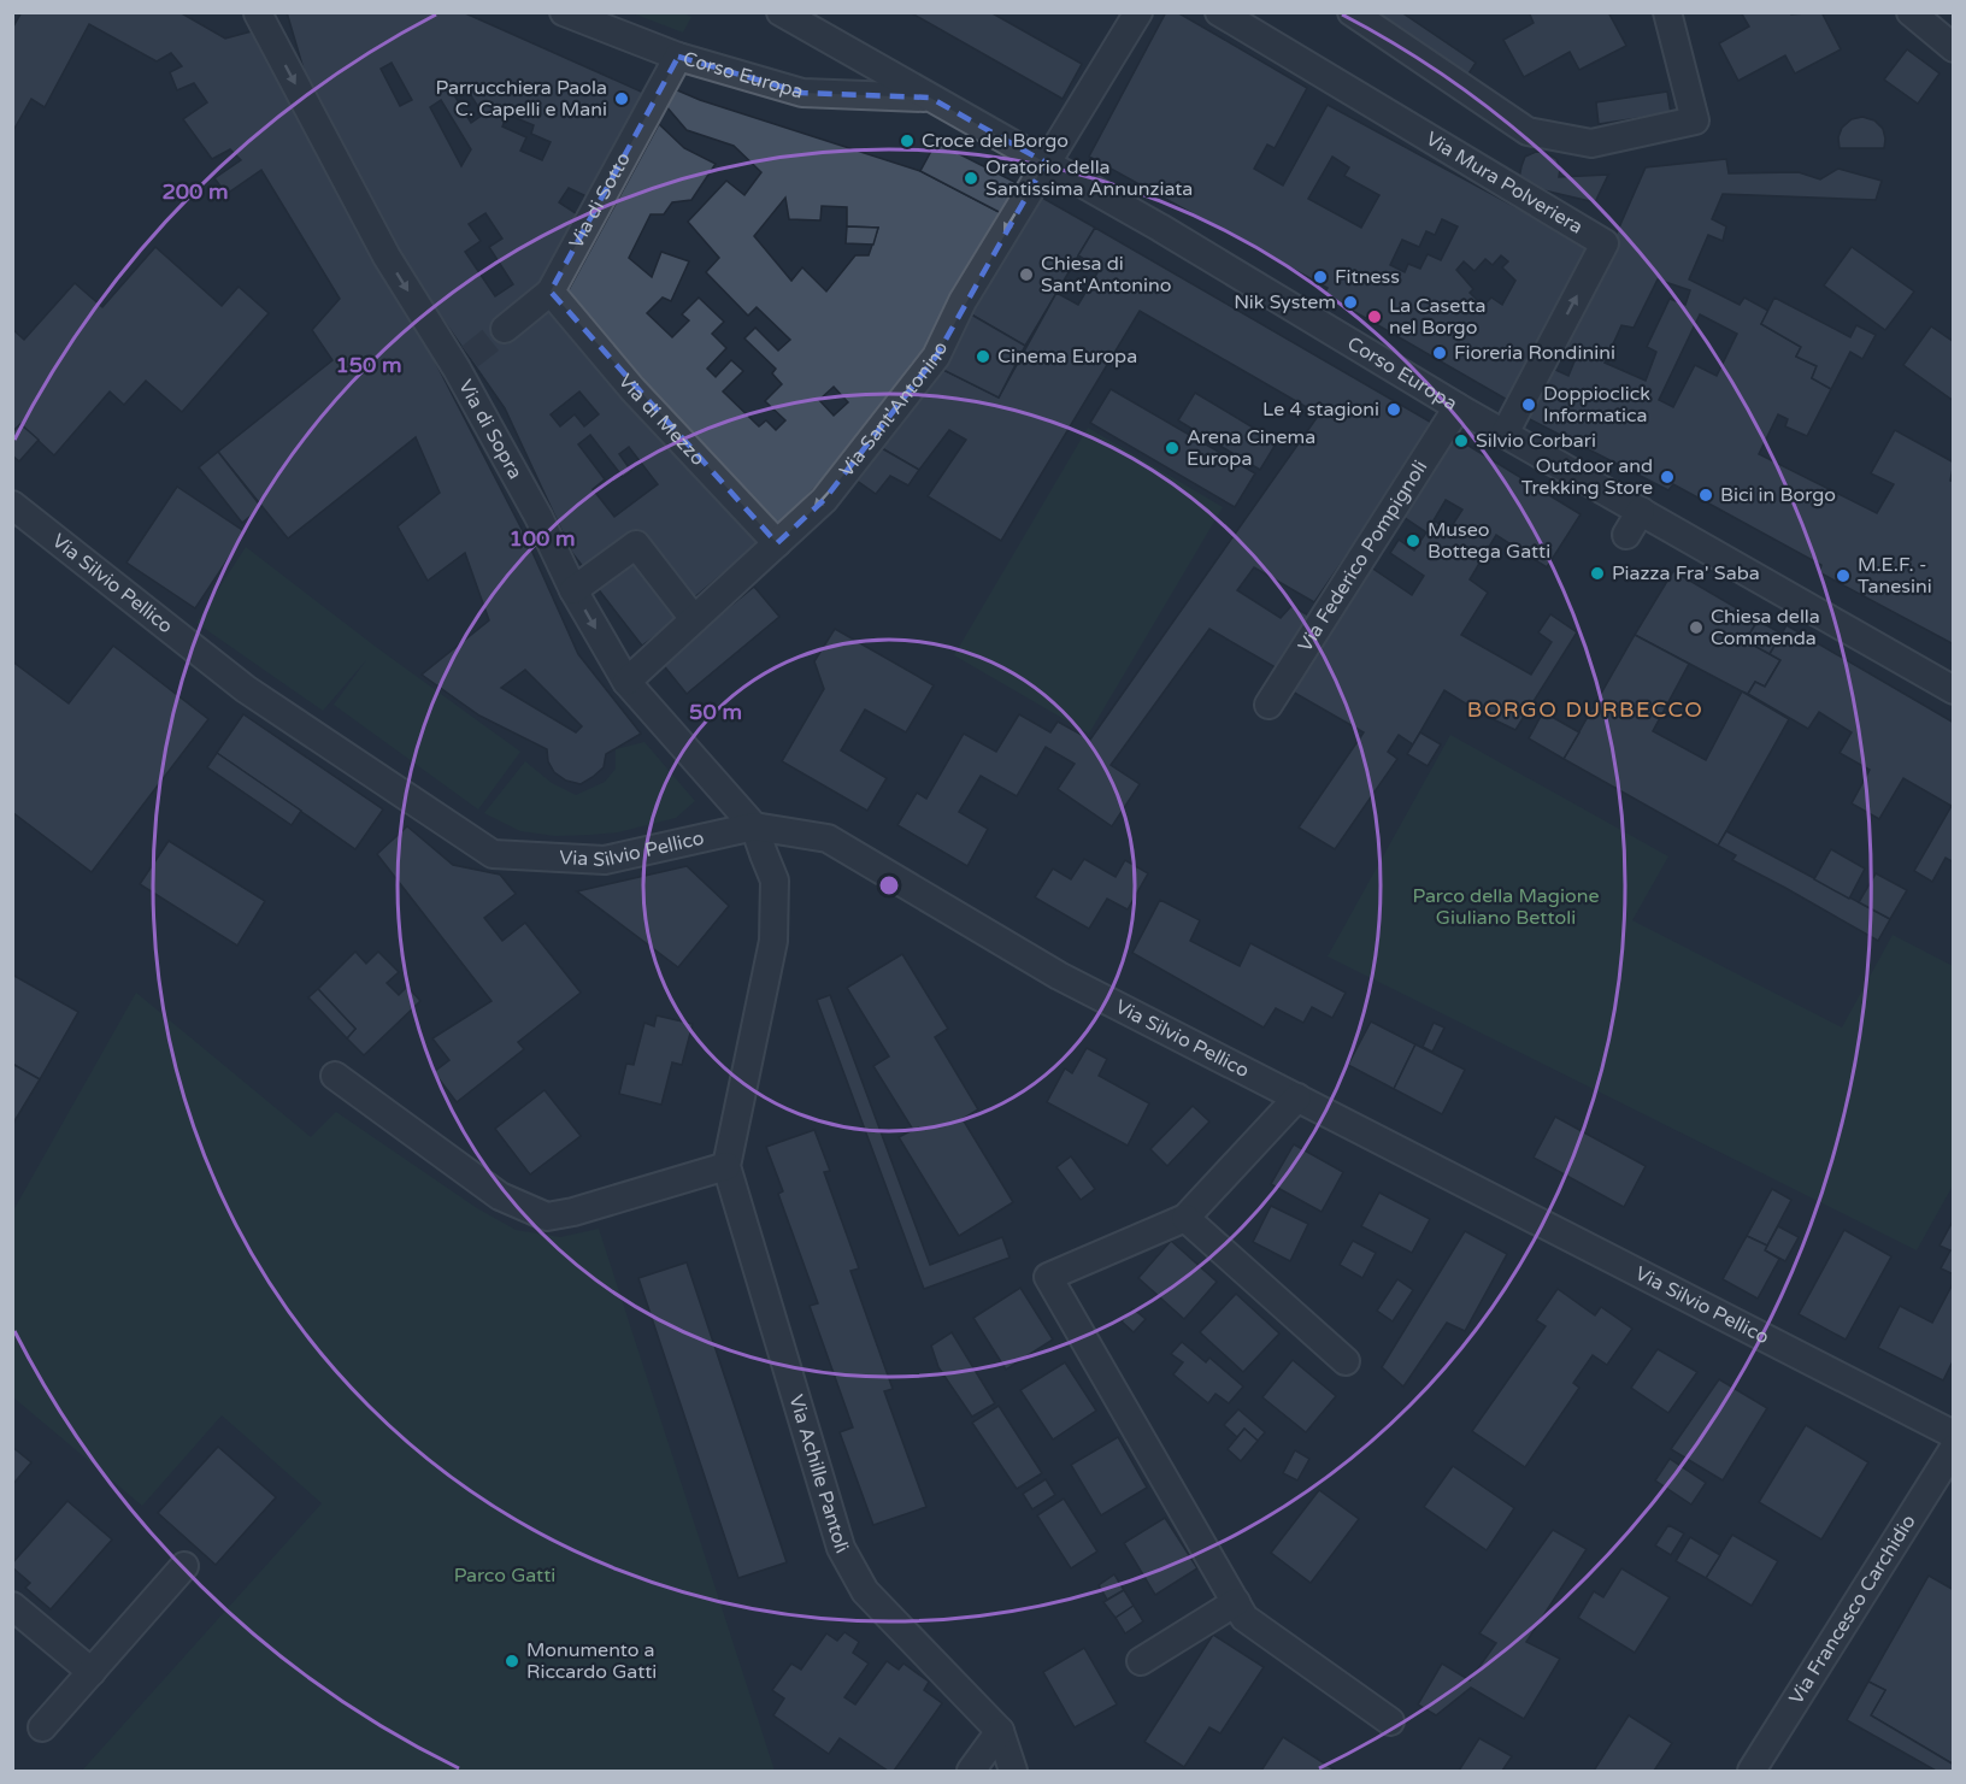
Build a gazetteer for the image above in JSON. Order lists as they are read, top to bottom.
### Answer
{
  "streets": {
    "street": [
      "Corso Europa",
      "Via Mura Polveriera",
      "Via di Sotto",
      "Via Sant'Antonino",
      "Via di Mezzo",
      "Via di Sopra",
      "Via Federico Pompignoli",
      "Via Silvio Pellico",
      "Via Achille Pantoli",
      "Via Francesco Carchidio"
    ]
  },
  "crossings": [
    ["Corso Europa", "Via Mura Polveriera"],
    ["Corso Europa", "Via di Sotto"],
    ["Corso Europa", "Via Sant'Antonino"],
    ["Corso Europa", "Via Federico Pompignoli"],
    ["Via di Sotto", "Via di Mezzo"],
    ["Via Sant'Antonino", "Via di Mezzo"],
    ["Via Sant'Antonino", "Via di Sopra"],
    ["Via di Sopra", "Via Silvio Pellico"],
    ["Via di Sopra", "Via Achille Pantoli"],
    ["Via Silvio Pellico", "Via Achille Pantoli"]
  ],
  "one_way": ["Via Sant'Antonino", "Via di Sopra"],
  "districts": ["BORGO DURBECCO"],
  "parks": ["Parco della Magione Giuliano Bettoli", "Parco Gatti"],
  "places": [
    "Parrucchiera Paola C. Capelli e Mani",
    "Croce del Borgo",
    "Oratorio della Santissima Annunziata",
    "Chiesa di Sant'Antonino",
    "Fitness",
    "Nik System",
    "La Casetta nel Borgo",
    "Fioreria Rondinini",
    "Cinema Europa",
    "Doppioclick Informatica",
    "Le 4 stagioni",
    "Silvio Corbari",
    "Arena Cinema Europa",
    "Outdoor and Trekking Store",
    "Bici in Borgo",
    "Museo Bottega Gatti",
    "Piazza Fra' Saba",
    "M.E.F. - Tanesini",
    "Chiesa della Commenda",
    "Monumento a Riccardo Gatti"
  ],
  "rings": [
    "200 m",
    "150 m",
    "100 m",
    "50 m"
  ]
}
